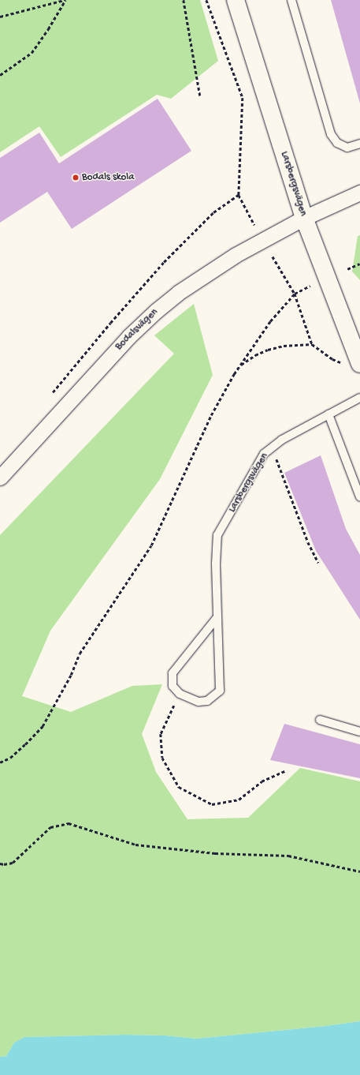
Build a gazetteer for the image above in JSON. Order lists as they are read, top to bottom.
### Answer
{
  "streets": {
    "street": ["Larsbergsvägen", "Bodalsvägen"]
  },
  "crossings": [
    ["Larsbergsvägen", "Bodalsvägen"]
  ],
  "places": ["Bodals skola"]
}
